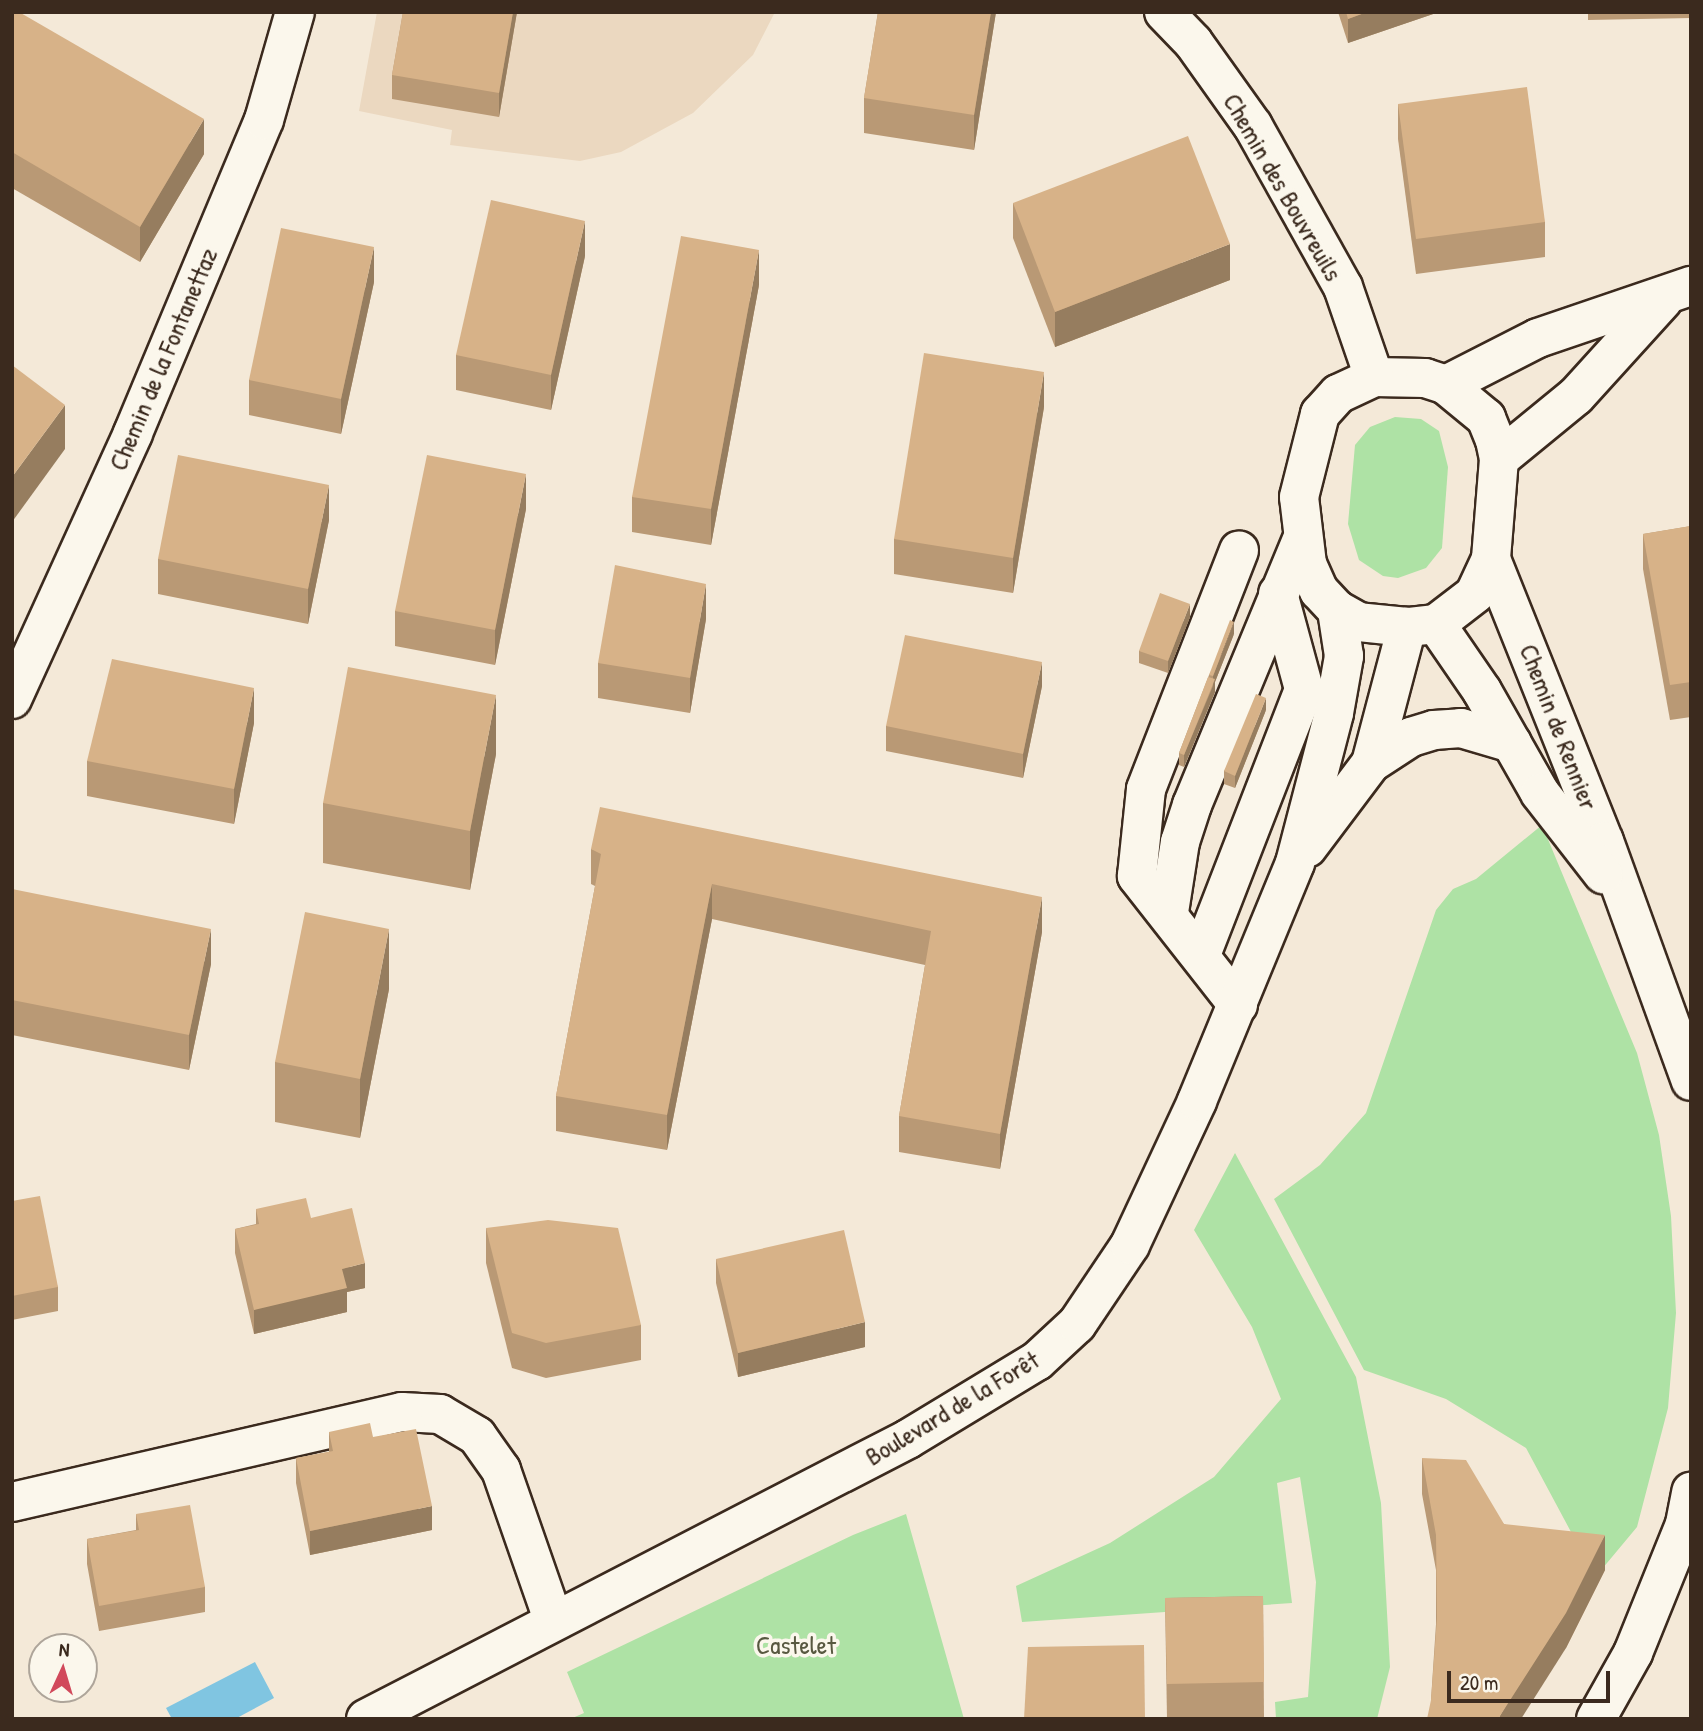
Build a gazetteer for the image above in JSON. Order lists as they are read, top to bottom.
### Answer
{
  "streets": {
    "street": [
      "Chemin des Bouvreuils",
      "Chemin de la Fontanettaz",
      "Chemin de Rennier",
      "Boulevard de la Forêt"
    ]
  },
  "crossings": [
    ["Chemin des Bouvreuils", "Chemin de Rennier"],
    ["Chemin des Bouvreuils", "Boulevard de la Forêt"],
    ["Chemin de Rennier", "Boulevard de la Forêt"]
  ],
  "parks": ["Castelet"],
  "scale_bar": "20 m",
  "north": "top"
}
